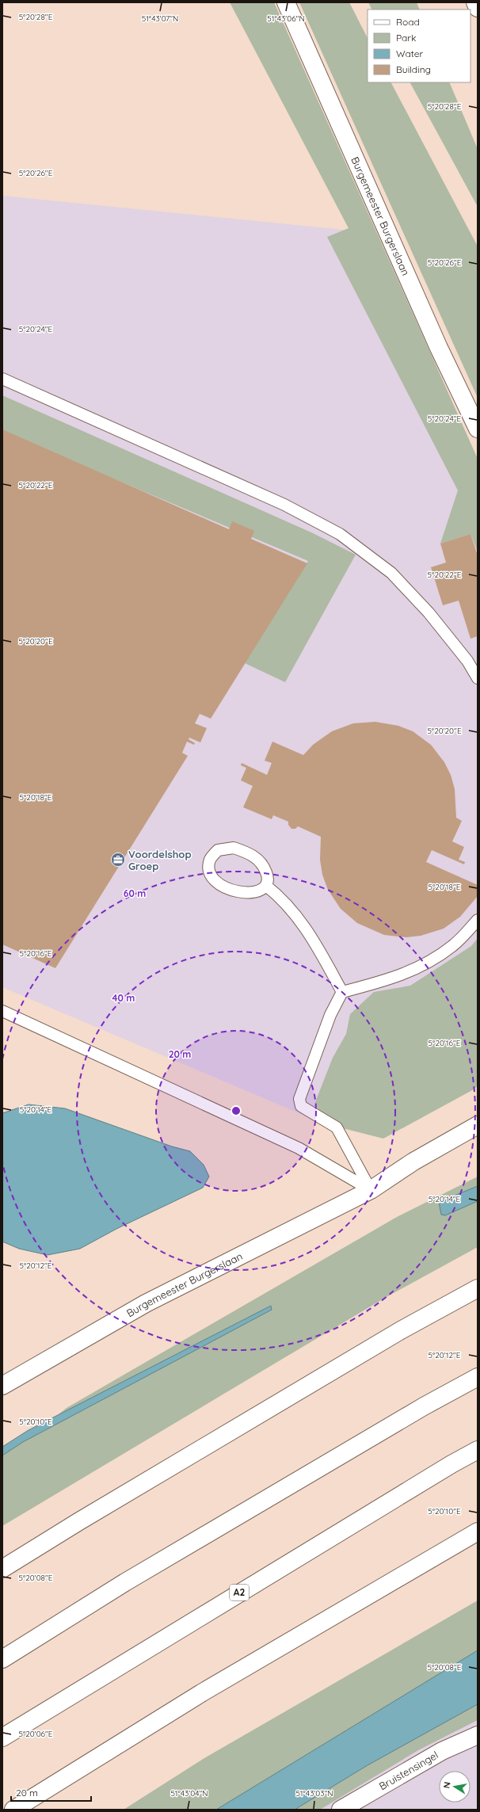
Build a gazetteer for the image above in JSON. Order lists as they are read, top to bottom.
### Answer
{
  "streets": {
    "main road": ["Burgemeester Burgerslaan", "A2", "Bruistensingel"]
  },
  "places": {
    "office": ["Voordelshop Groep"]
  },
  "legend": [
    "Road",
    "Park",
    "Water",
    "Building"
  ],
  "scale_bar": "20 m",
  "north": "left",
  "coordinates": [
    "5°20'28\"E",
    "51°43'07\"N",
    "51°43'06\"N",
    "5°20'26\"E",
    "5°20'24\"E",
    "5°20'22\"E",
    "5°20'20\"E",
    "5°20'18\"E",
    "5°20'16\"E",
    "5°20'14\"E",
    "5°20'12\"E",
    "5°20'10\"E",
    "5°20'08\"E",
    "5°20'06\"E",
    "51°43'04\"N",
    "51°43'03\"N"
  ],
  "rings": ["60 m", "40 m", "20 m"]
}
